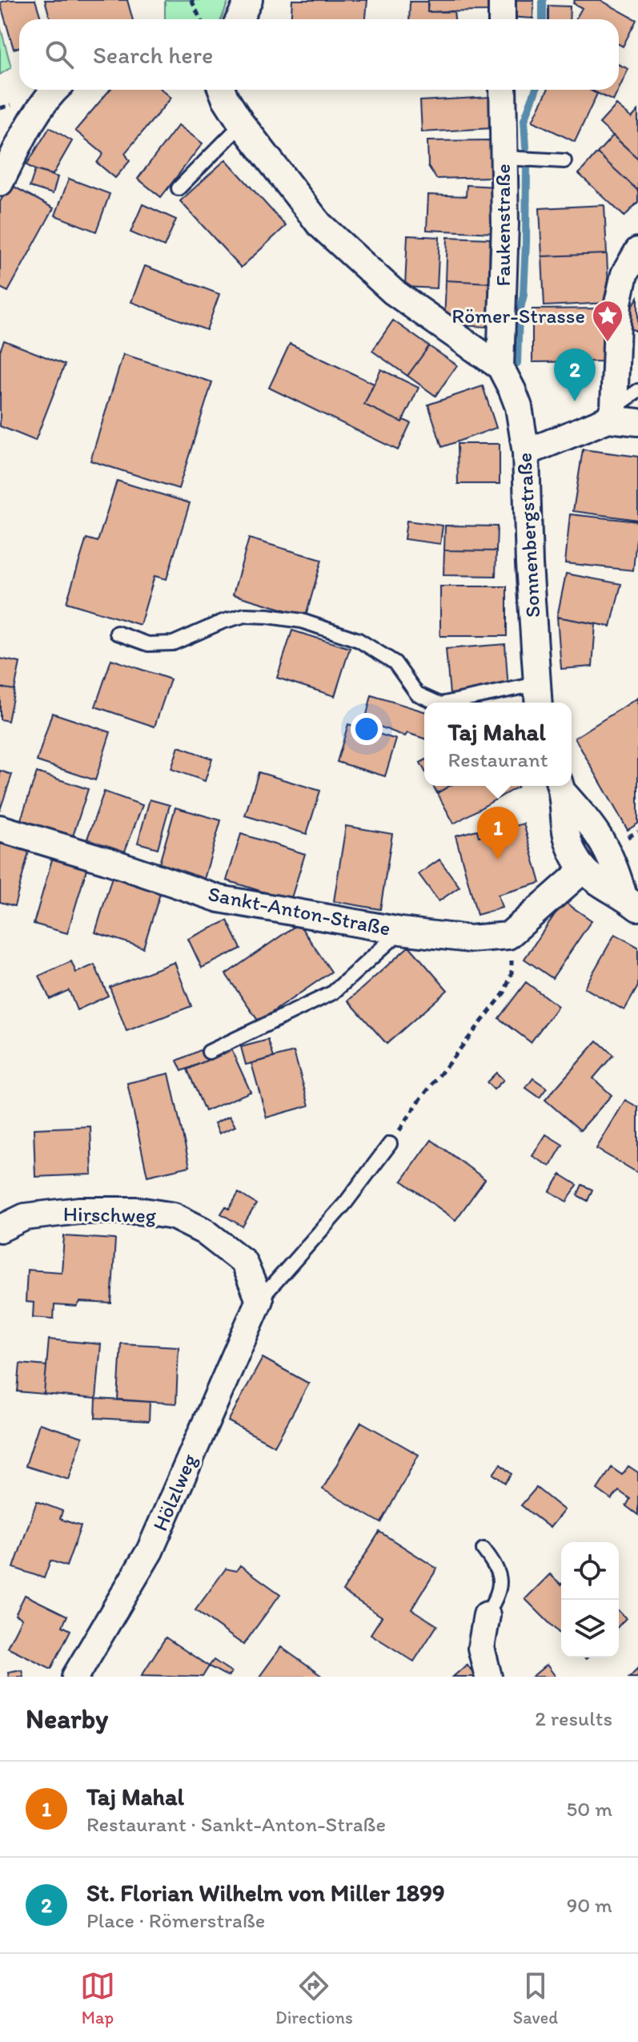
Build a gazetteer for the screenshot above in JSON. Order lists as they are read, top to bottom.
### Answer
{
  "streets": {
    "street": [
      "Faukenstraße",
      "Sonnenbergstraße",
      "Sankt-Anton-Straße",
      "Hirschweg",
      "Hölzlweg"
    ]
  },
  "crossings": [
    ["Faukenstraße", "Sonnenbergstraße"],
    ["Hirschweg", "Hölzlweg"]
  ],
  "places": {
    "place": ["Römer-Strasse"]
  },
  "page": {
    "search": "Search here",
    "pins": ["2", "1"],
    "popup": ["Taj Mahal", "Restaurant"],
    "heading": ["Nearby", "2 results"],
    "list": [
      {
        "mark": "1",
        "name": "Taj Mahal",
        "note": "Restaurant · Sankt-Anton-Straße",
        "value": "50 m"
      },
      {
        "mark": "2",
        "name": "St. Florian Wilhelm von Miller 1899",
        "note": "Place · Römerstraße",
        "value": "90 m"
      }
    ],
    "nav": ["Map", "Directions", "Saved"]
  }
}
